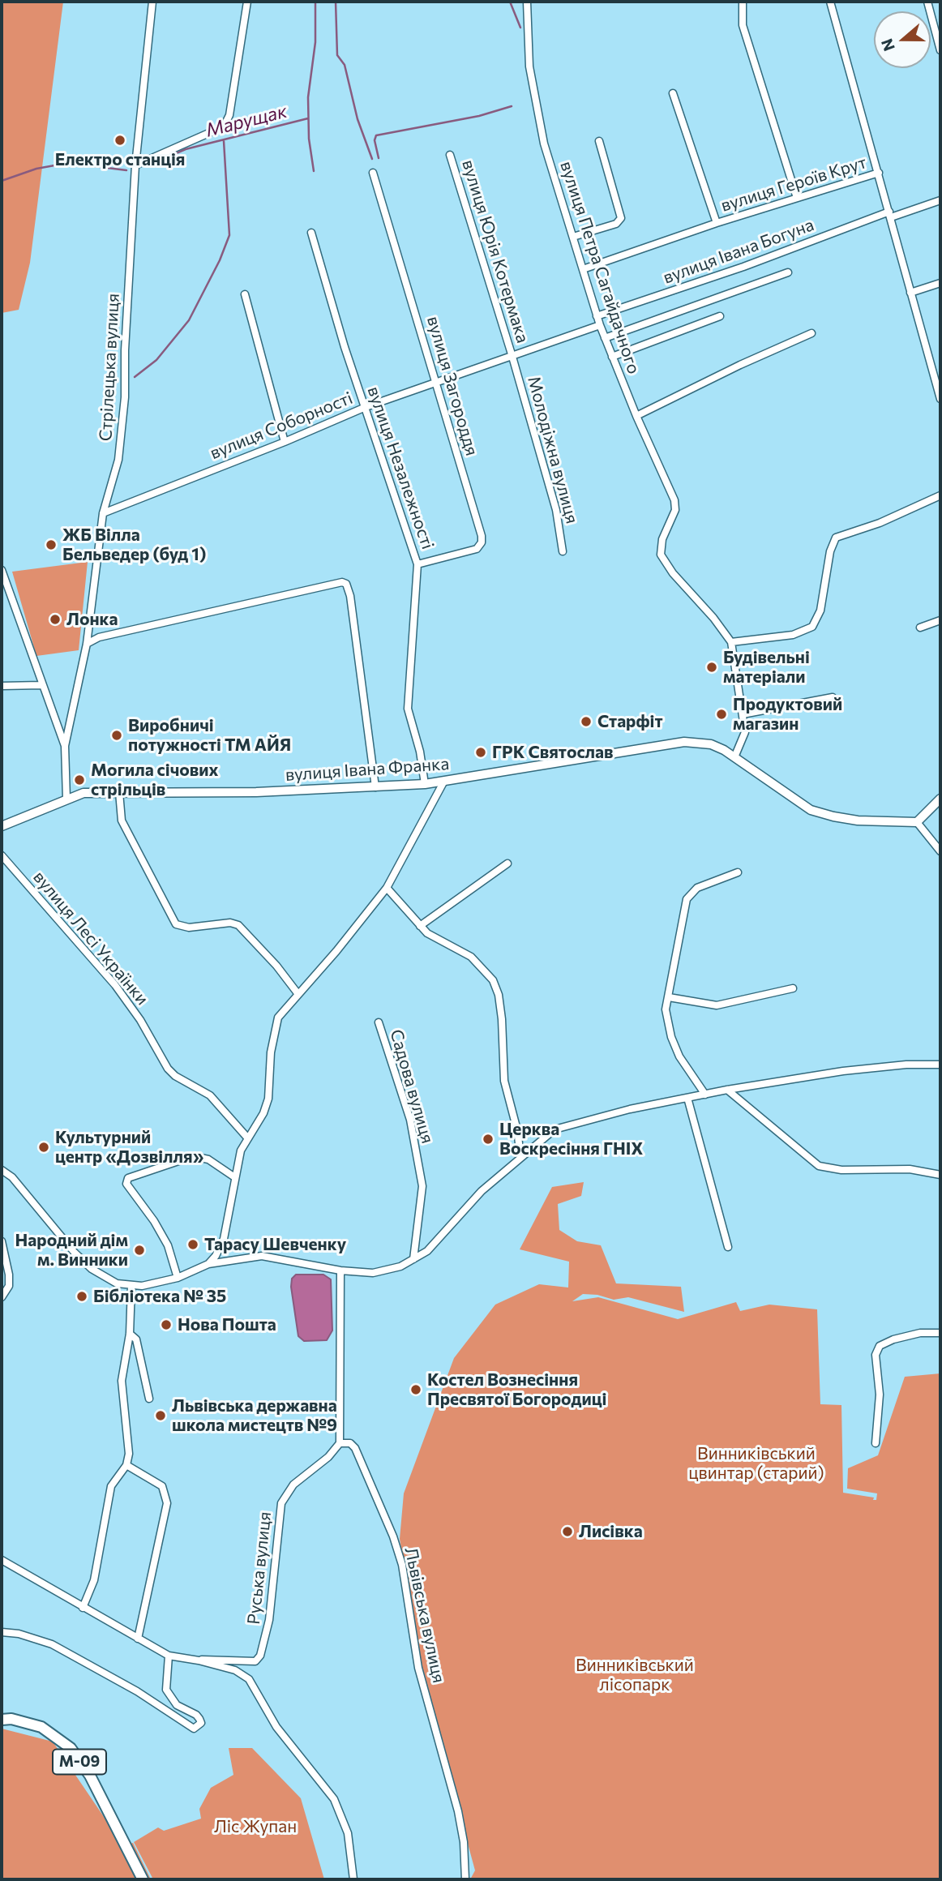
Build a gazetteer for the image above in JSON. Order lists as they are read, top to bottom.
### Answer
{
  "streets": {
    "main road": ["М-09"],
    "street": [
      "вулиця Героїв Крут",
      "вулиця Юрія Котермака",
      "вулиця Івана Богуна",
      "вулиця Петра Сагайдачного",
      "Стрілецька вулиця",
      "вулиця Загороддя",
      "вулиця Соборності",
      "Молодіжна вулиця",
      "вулиця Незалежності",
      "вулиця Івана Франка",
      "вулиця Лесі Українки",
      "Садова вулиця",
      "Руська вулиця",
      "Львівська вулиця"
    ]
  },
  "crossings": [
    ["вулиця Героїв Крут", "вулиця Петра Сагайдачного"],
    ["вулиця Юрія Котермака", "вулиця Соборності"],
    ["вулиця Юрія Котермака", "Молодіжна вулиця"],
    ["вулиця Івана Богуна", "вулиця Петра Сагайдачного"],
    ["вулиця Петра Сагайдачного", "вулиця Соборності"],
    ["Стрілецька вулиця", "вулиця Соборності"],
    ["Стрілецька вулиця", "вулиця Івана Франка"],
    ["вулиця Загороддя", "вулиця Соборності"],
    ["вулиця Загороддя", "вулиця Незалежності"],
    ["вулиця Соборності", "Молодіжна вулиця"],
    ["вулиця Соборності", "вулиця Незалежності"],
    ["вулиця Незалежності", "вулиця Івана Франка"],
    ["Руська вулиця", "Львівська вулиця"]
  ],
  "water": ["Марущак"],
  "parks": ["Винниківський цвинтар (старий)", "Винниківський лісопарк", "Ліс Жупан"],
  "places": [
    "Електро станція",
    "ЖБ Вілла Бельведер (буд 1)",
    "Лонка",
    "Будівельні матеріали",
    "Продуктовий магазин",
    "Старфіт",
    "Виробничі потужності ТМ АЙЯ",
    "ГРК Святослав",
    "Могила січових стрільців",
    "Церква Воскресіння ГНІХ",
    "Культурний центр «Дозвілля»",
    "Тарасу Шевченку",
    "Народний дім м. Винники",
    "Бібліотека № 35",
    "Нова Пошта",
    "Костел Вознесіння Пресвятої Богородиці",
    "Львівська державна школа мистецтв №9",
    "Лисівка"
  ],
  "north": "left"
}
